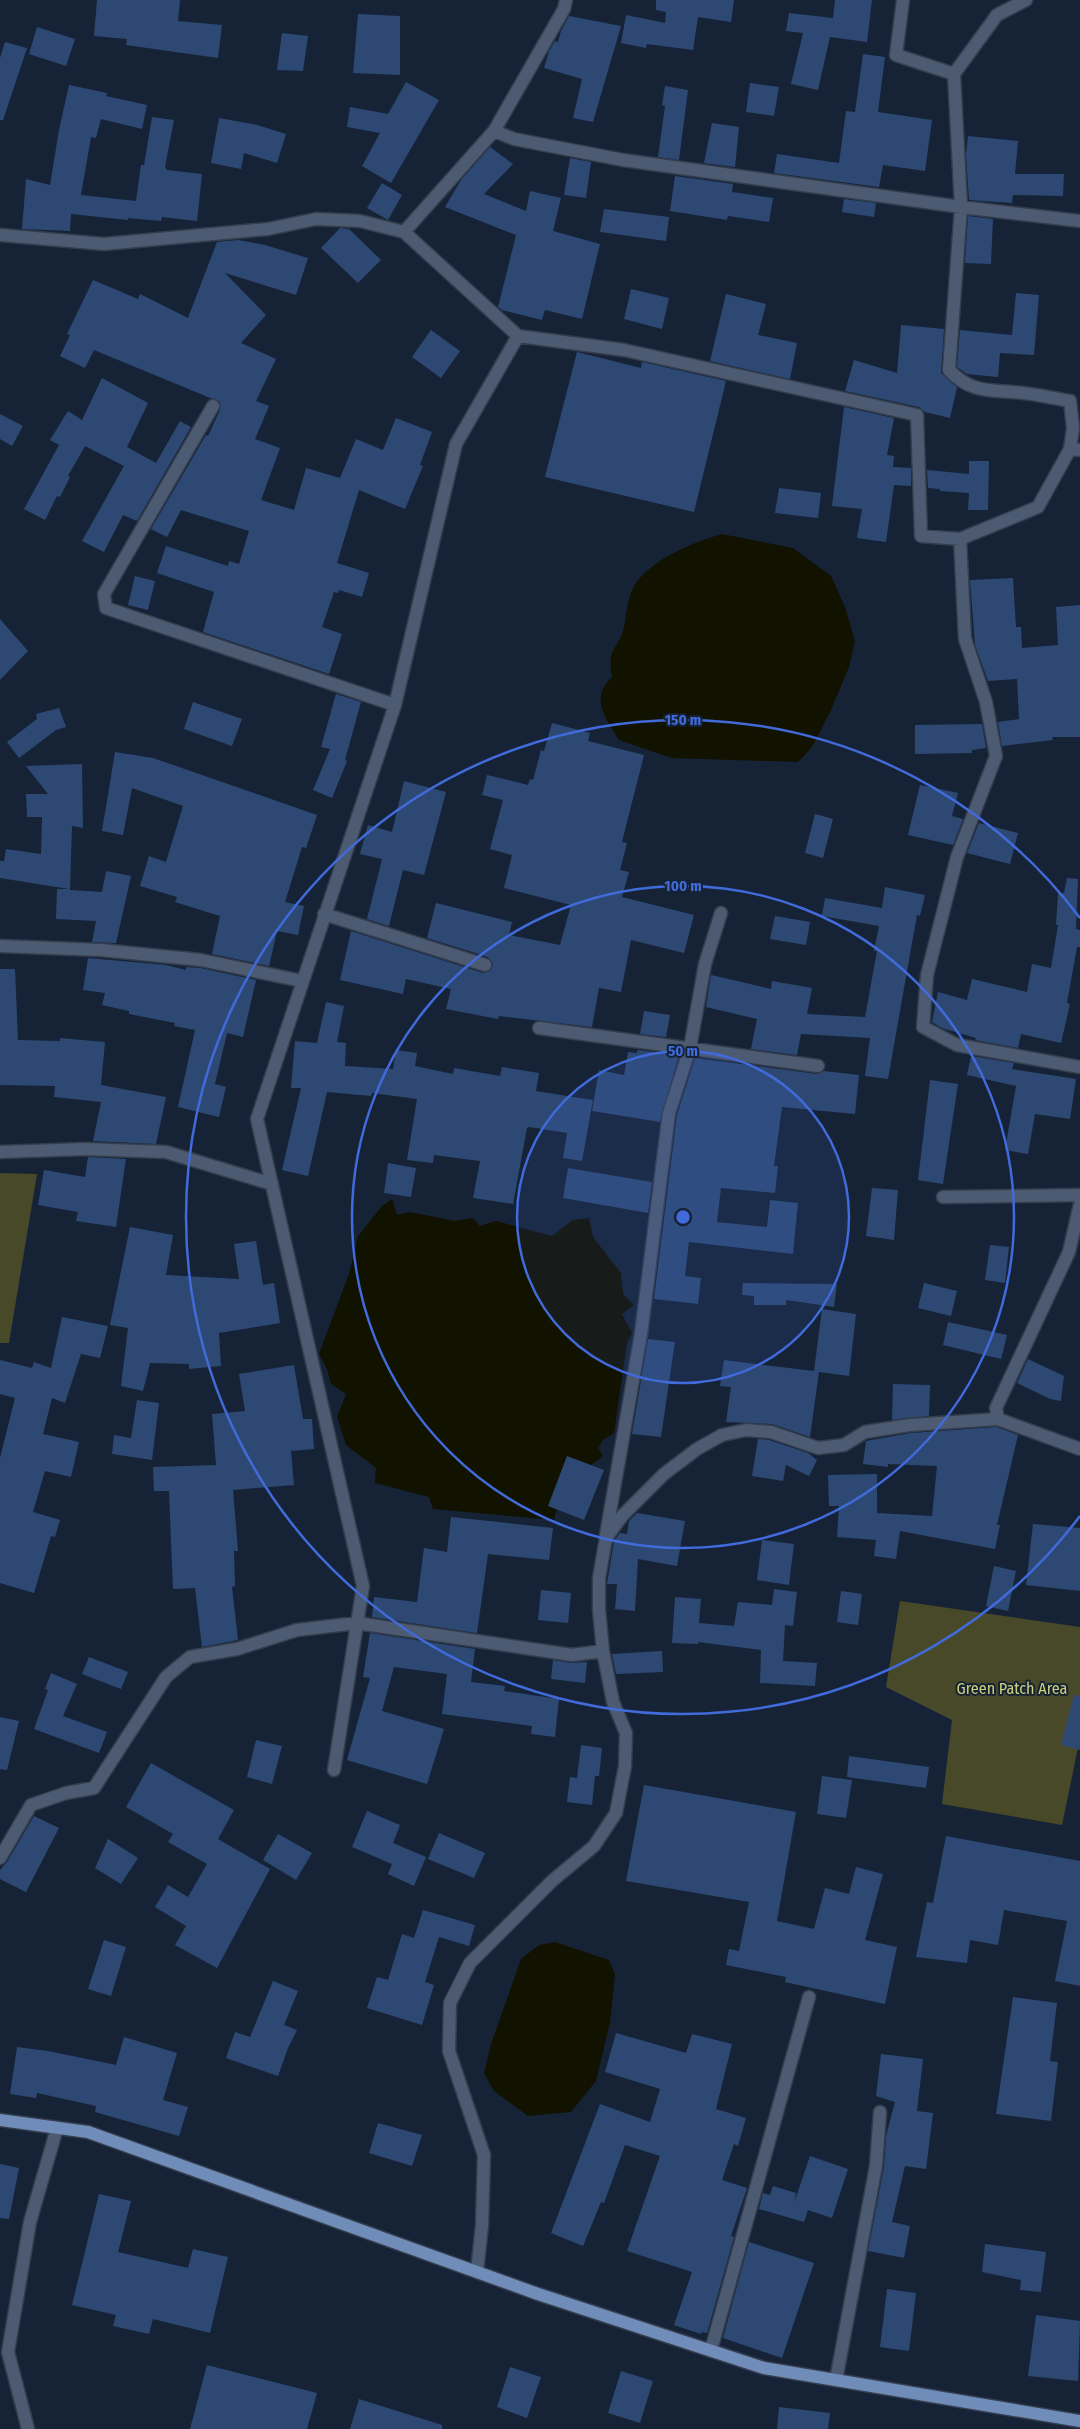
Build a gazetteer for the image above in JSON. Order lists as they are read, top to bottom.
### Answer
{
  "parks": ["Green Patch Area"],
  "rings": ["150 m", "100 m", "50 m"]
}
